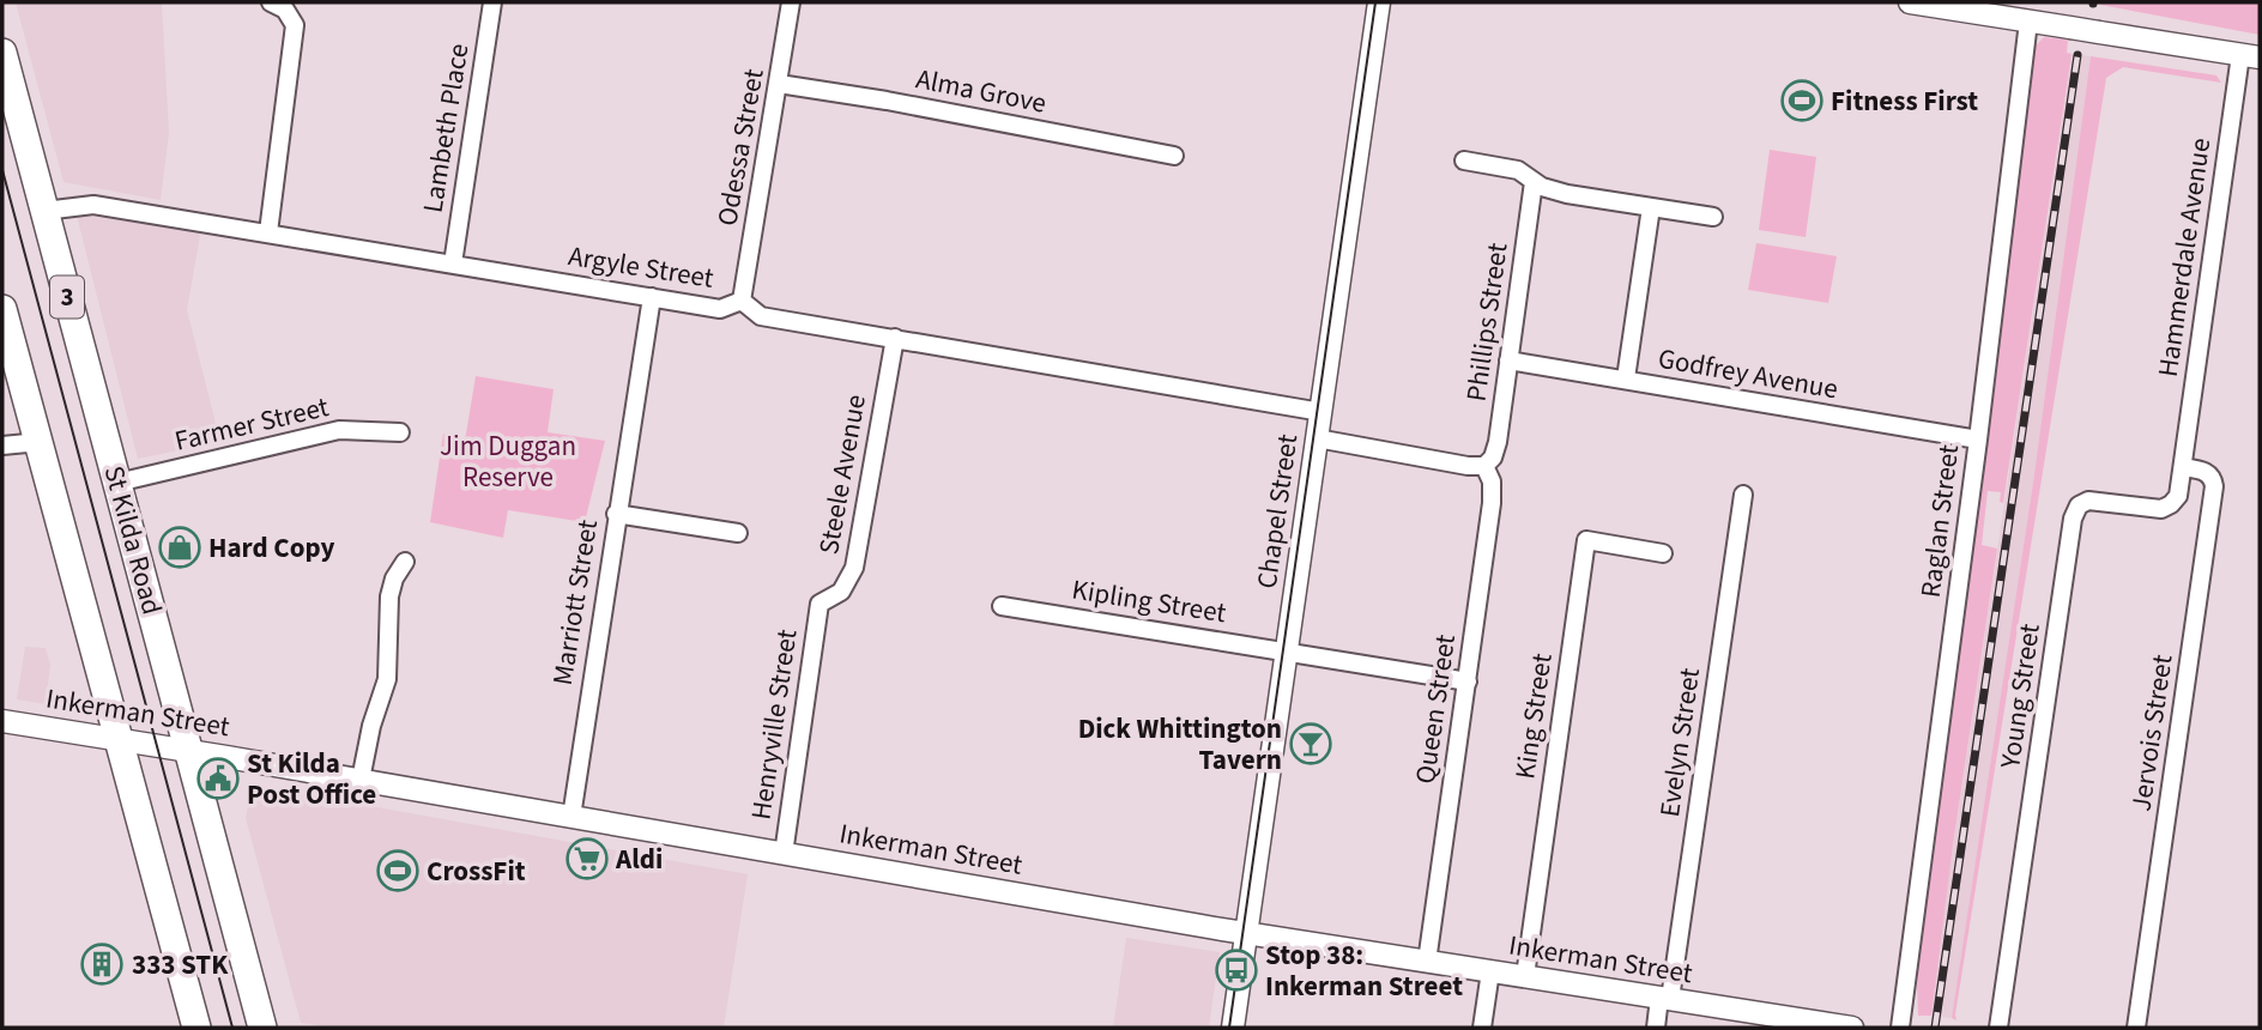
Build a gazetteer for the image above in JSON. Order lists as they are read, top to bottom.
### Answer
{
  "streets": {
    "highway": ["3", "St Kilda Road"],
    "street": [
      "Alma Grove",
      "Lambeth Place",
      "Odessa Street",
      "Hammerdale Avenue",
      "Argyle Street",
      "Phillips Street",
      "Godfrey Avenue",
      "Farmer Street",
      "Steele Avenue",
      "Chapel Street",
      "Raglan Street",
      "Kipling Street",
      "Marriott Street",
      "Young Street",
      "Queen Street",
      "Inkerman Street",
      "King Street",
      "Henryville Street",
      "Jervois Street",
      "Evelyn Street"
    ]
  },
  "crossings": [
    ["Alma Grove", "Odessa Street"],
    ["Lambeth Place", "Argyle Street"],
    ["Odessa Street", "Argyle Street"],
    ["Hammerdale Avenue", "Young Street"],
    ["Hammerdale Avenue", "Jervois Street"],
    ["Argyle Street", "Steele Avenue"],
    ["Argyle Street", "Chapel Street"],
    ["Argyle Street", "St Kilda Road"],
    ["Argyle Street", "Marriott Street"],
    ["Phillips Street", "Godfrey Avenue"],
    ["Phillips Street", "Queen Street"],
    ["Godfrey Avenue", "Raglan Street"],
    ["Farmer Street", "St Kilda Road"],
    ["Steele Avenue", "Henryville Street"],
    ["Chapel Street", "Kipling Street"],
    ["Chapel Street", "Inkerman Street"],
    ["St Kilda Road", "Inkerman Street"],
    ["Kipling Street", "Queen Street"],
    ["Marriott Street", "Inkerman Street"],
    ["Young Street", "Jervois Street"],
    ["Queen Street", "Inkerman Street"],
    ["Inkerman Street", "King Street"],
    ["Inkerman Street", "Henryville Street"],
    ["Inkerman Street", "Evelyn Street"]
  ],
  "parks": ["Jim Duggan Reserve"],
  "places": {
    "sports": ["Fitness First", "CrossFit"],
    "shop": ["Hard Copy"],
    "bar": ["Dick Whittington Tavern"],
    "public building": ["St Kilda Post Office"],
    "supermarket": ["Aldi"],
    "building": ["333 STK"],
    "bus stop": ["Stop 38: Inkerman Street"]
  }
}
